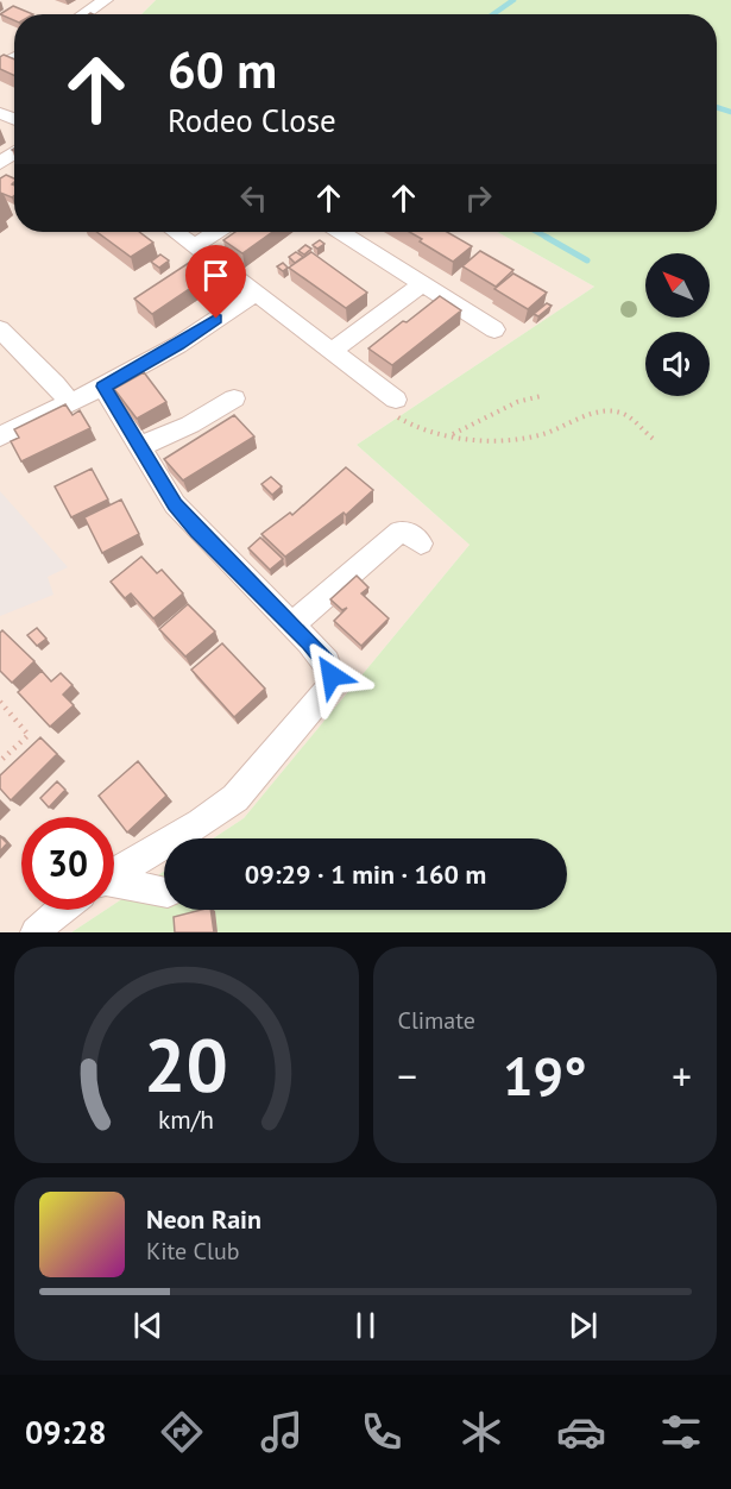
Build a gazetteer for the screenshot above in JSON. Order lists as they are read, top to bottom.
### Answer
{
  "north": "top left",
  "page": {
    "turn": ["60 m", "Rodeo Close"],
    "limit": "30",
    "trip": "09:29 · 1 min · 160 m",
    "tile": "Climate",
    "heat": ["−", "19°", "+"],
    "song": ["Neon Rain", "Kite Club"],
    "tabs": "09:28",
    "gauge": ["20", "km/h"]
  }
}
